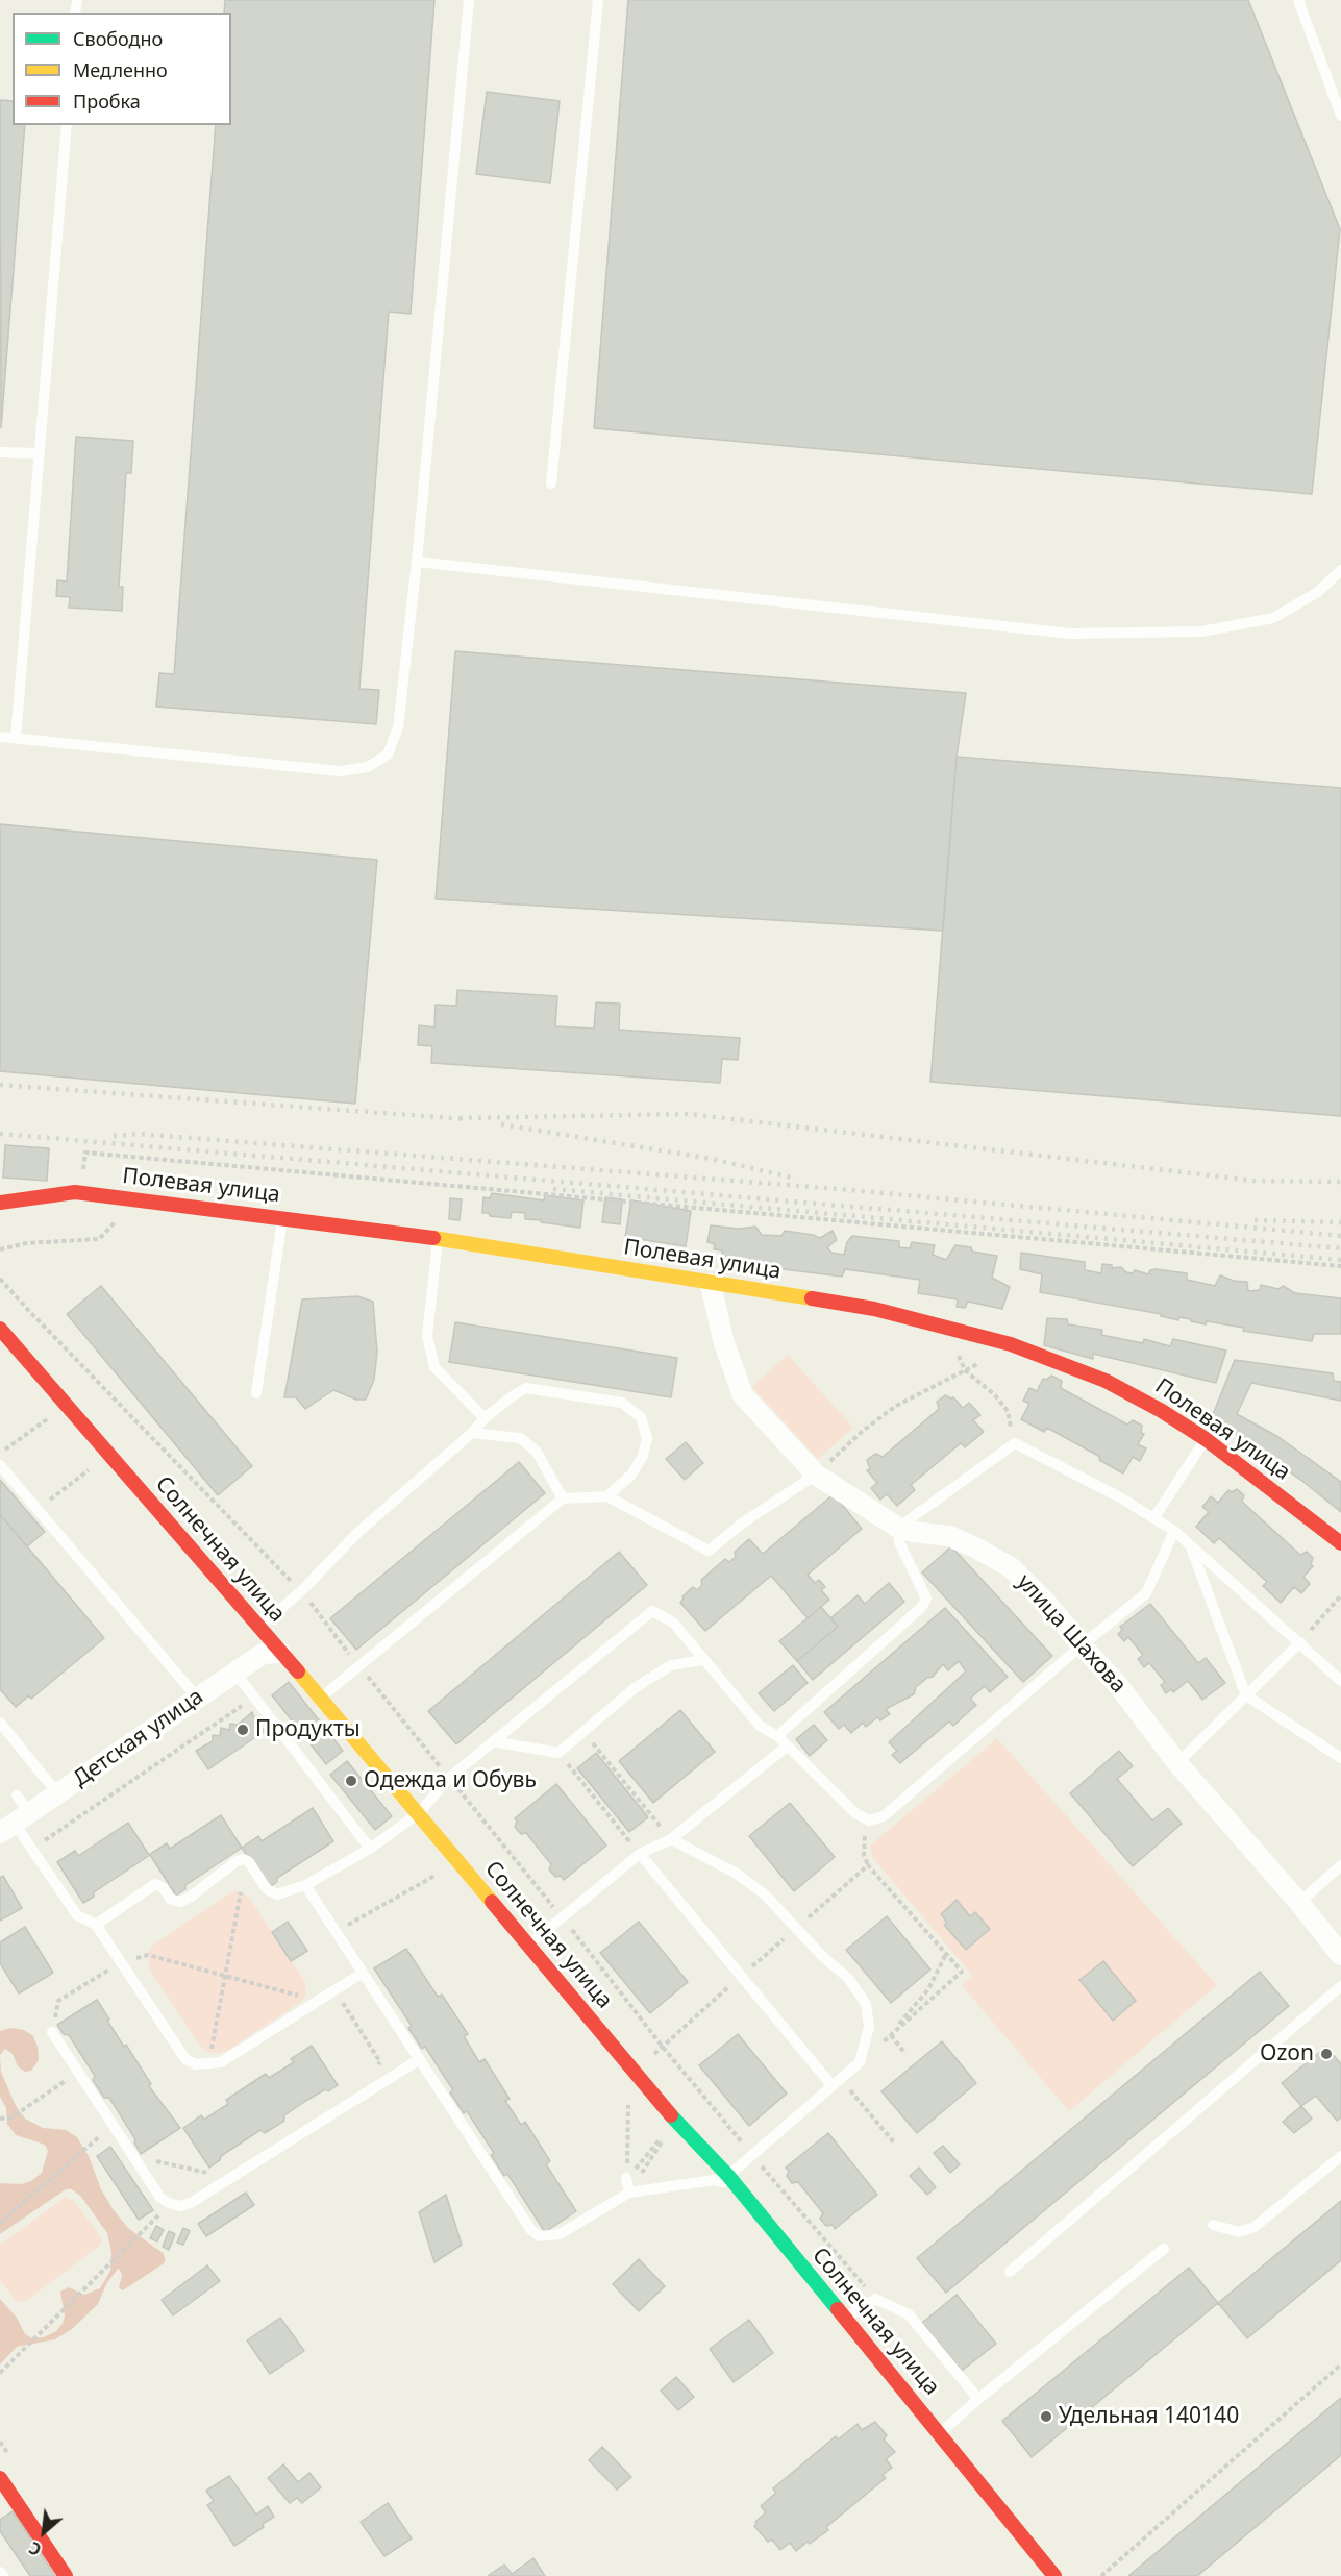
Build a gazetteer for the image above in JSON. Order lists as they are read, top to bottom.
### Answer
{
  "streets": {
    "street": [
      "Полевая улица",
      "Солнечная улица",
      "улица Шахова",
      "Детская улица"
    ]
  },
  "crossings": [
    ["Полевая улица", "улица Шахова"],
    ["Солнечная улица", "Детская улица"]
  ],
  "places": [
    "Продукты",
    "Одежда и Обувь",
    "Ozon",
    "Удельная 140140"
  ],
  "legend": ["Свободно", "Медленно", "Пробка"],
  "north": "bottom left"
}
